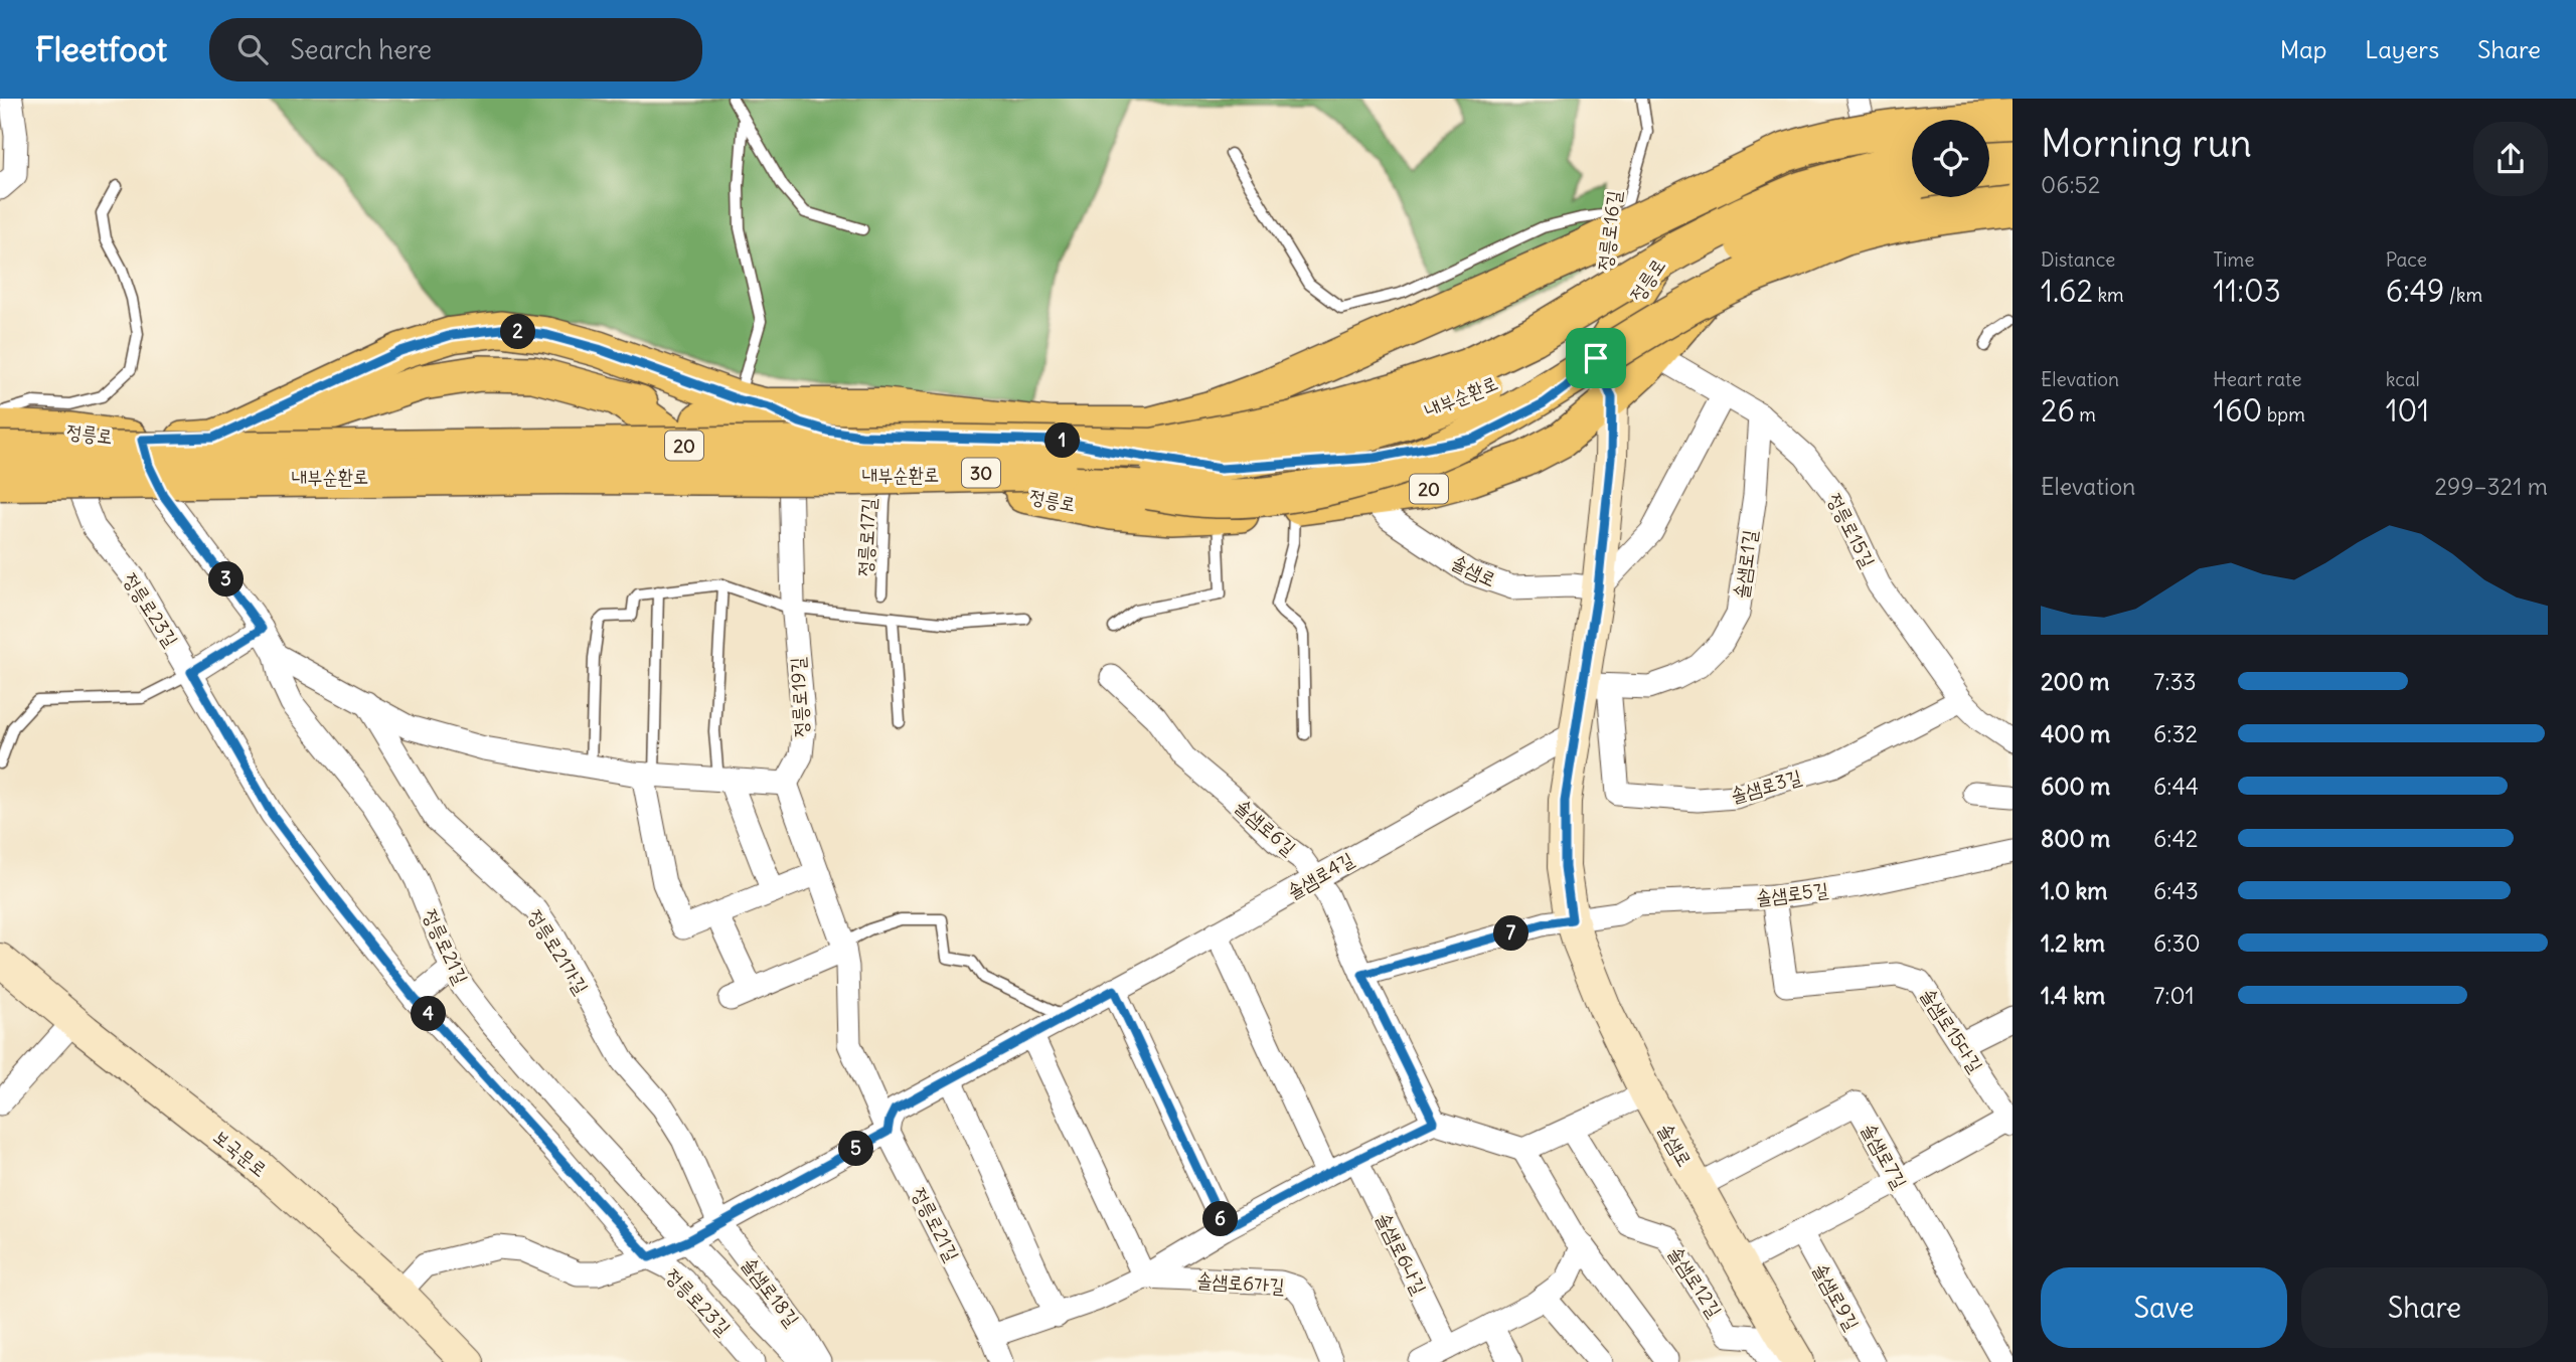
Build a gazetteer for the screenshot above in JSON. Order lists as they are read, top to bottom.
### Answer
{
  "streets": {
    "highway": ["내부순환로", "30"],
    "main road": [
      "정릉로",
      "20",
      "솔샘로",
      "보국문로"
    ],
    "street": [
      "정릉로15길",
      "솔샘로1길",
      "정릉로23길",
      "정릉로19길",
      "솔샘로3길",
      "솔샘로6길",
      "솔샘로4길",
      "솔샘로5길",
      "정릉로21길",
      "정릉로21가길",
      "솔샘로15다길",
      "솔샘로7길",
      "솔샘로6나길",
      "솔샘로12길",
      "솔샘로6가길",
      "솔샘로18길",
      "솔샘로9길"
    ],
    "lane": ["정릉로16길", "정릉로17길"]
  },
  "crossings": [
    ["정릉로16길", "정릉로"],
    ["정릉로", "정릉로15길"],
    ["정릉로", "정릉로17길"],
    ["정릉로", "솔샘로"],
    ["정릉로", "정릉로23길"],
    ["정릉로", "정릉로19길"],
    ["정릉로", "정릉로21길"],
    ["정릉로15길", "솔샘로1길"],
    ["정릉로15길", "솔샘로3길"],
    ["솔샘로1길", "솔샘로"],
    ["솔샘로1길", "솔샘로3길"],
    ["솔샘로", "솔샘로3길"],
    ["솔샘로", "솔샘로4길"],
    ["솔샘로", "솔샘로5길"],
    ["솔샘로", "솔샘로7길"],
    ["정릉로19길", "정릉로21길"],
    ["솔샘로6길", "솔샘로4길"],
    ["솔샘로4길", "정릉로21길"],
    ["솔샘로5길", "솔샘로15다길"],
    ["정릉로21가길", "솔샘로18길"]
  ],
  "page": {
    "header": "Fleetfoot",
    "search": "Search here",
    "nav": ["Map", "Layers", "Share"],
    "heading": ["Morning run", "06:52"],
    "stats": [
      ["Distance", "1.62 km"],
      ["Time", "11:03"],
      ["Pace", "6:49 /km"],
      ["Elevation", "26 m"],
      ["Heart rate", "160 bpm"],
      ["kcal", "101"]
    ],
    "pins": [
      "2",
      "1",
      "3",
      "7",
      "4",
      "5",
      "6"
    ],
    "chart": ["Elevation", "299–321 m"],
    "list": [
      {
        "name": "200 m",
        "note": "7:33"
      },
      {
        "name": "400 m",
        "note": "6:32"
      },
      {
        "name": "600 m",
        "note": "6:44"
      },
      {
        "name": "800 m",
        "note": "6:42"
      },
      {
        "name": "1.0 km",
        "note": "6:43"
      },
      {
        "name": "1.2 km",
        "note": "6:30"
      },
      {
        "name": "1.4 km",
        "note": "7:01"
      }
    ],
    "buttons": ["Save", "Share"]
  }
}
